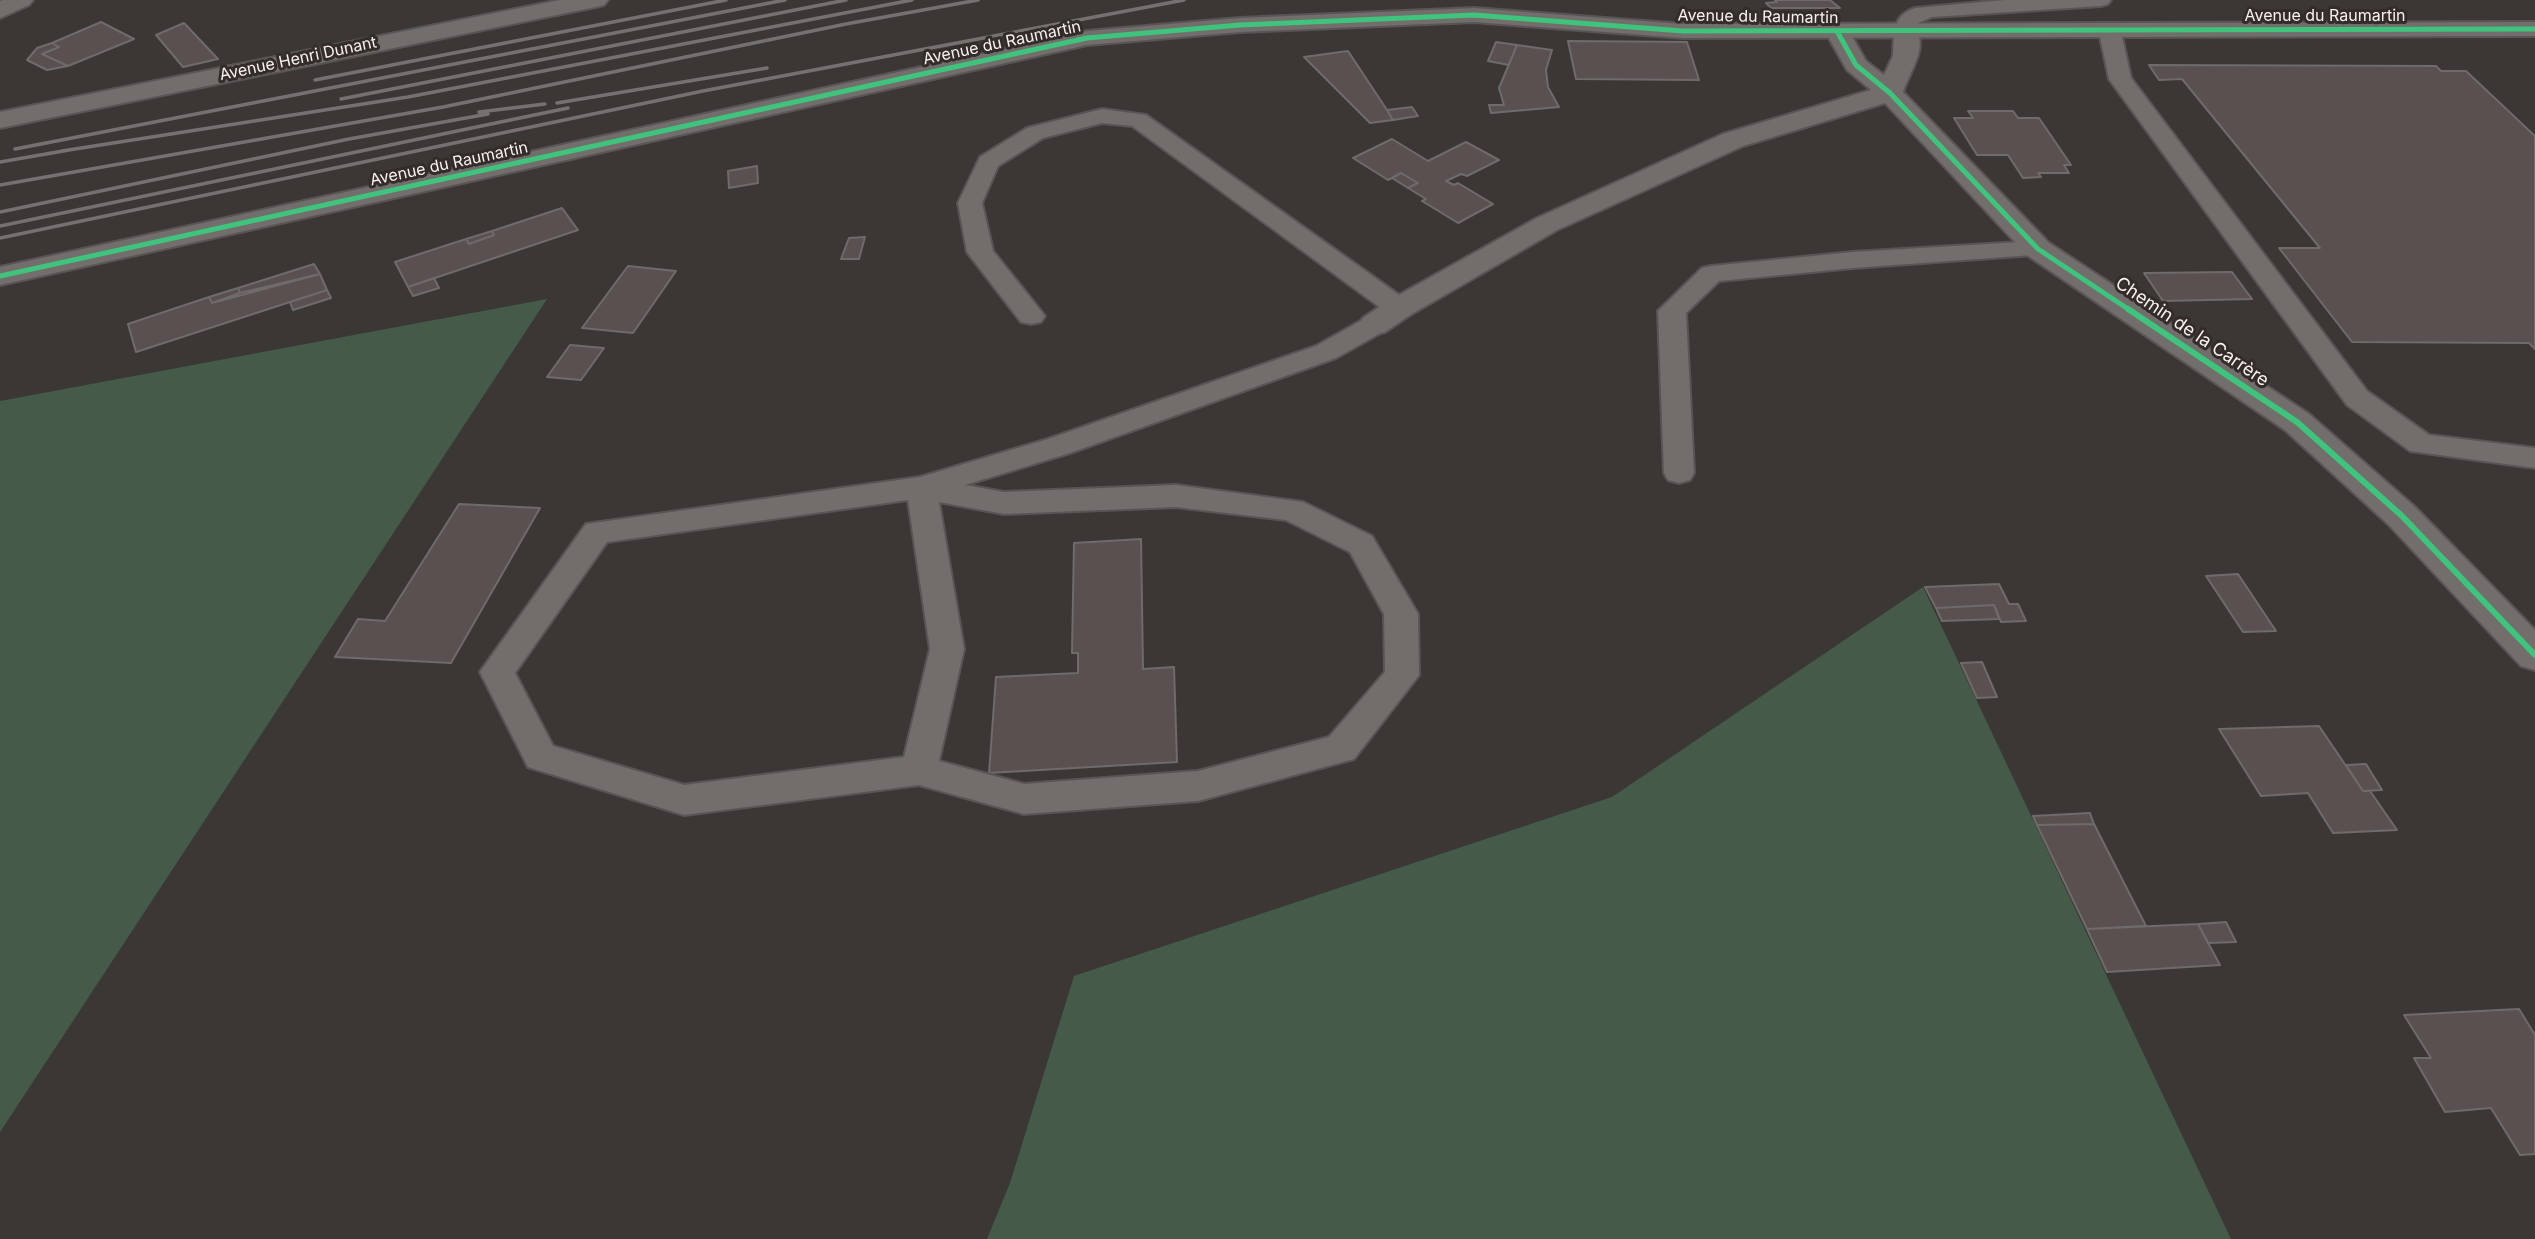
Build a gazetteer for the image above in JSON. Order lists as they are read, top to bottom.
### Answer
{
  "streets": {
    "street": ["Avenue du Raumartin", "Avenue Henri Dunant", "Chemin de la Carrère"]
  },
  "crossings": [
    ["Avenue du Raumartin", "Chemin de la Carrère"]
  ]
}
